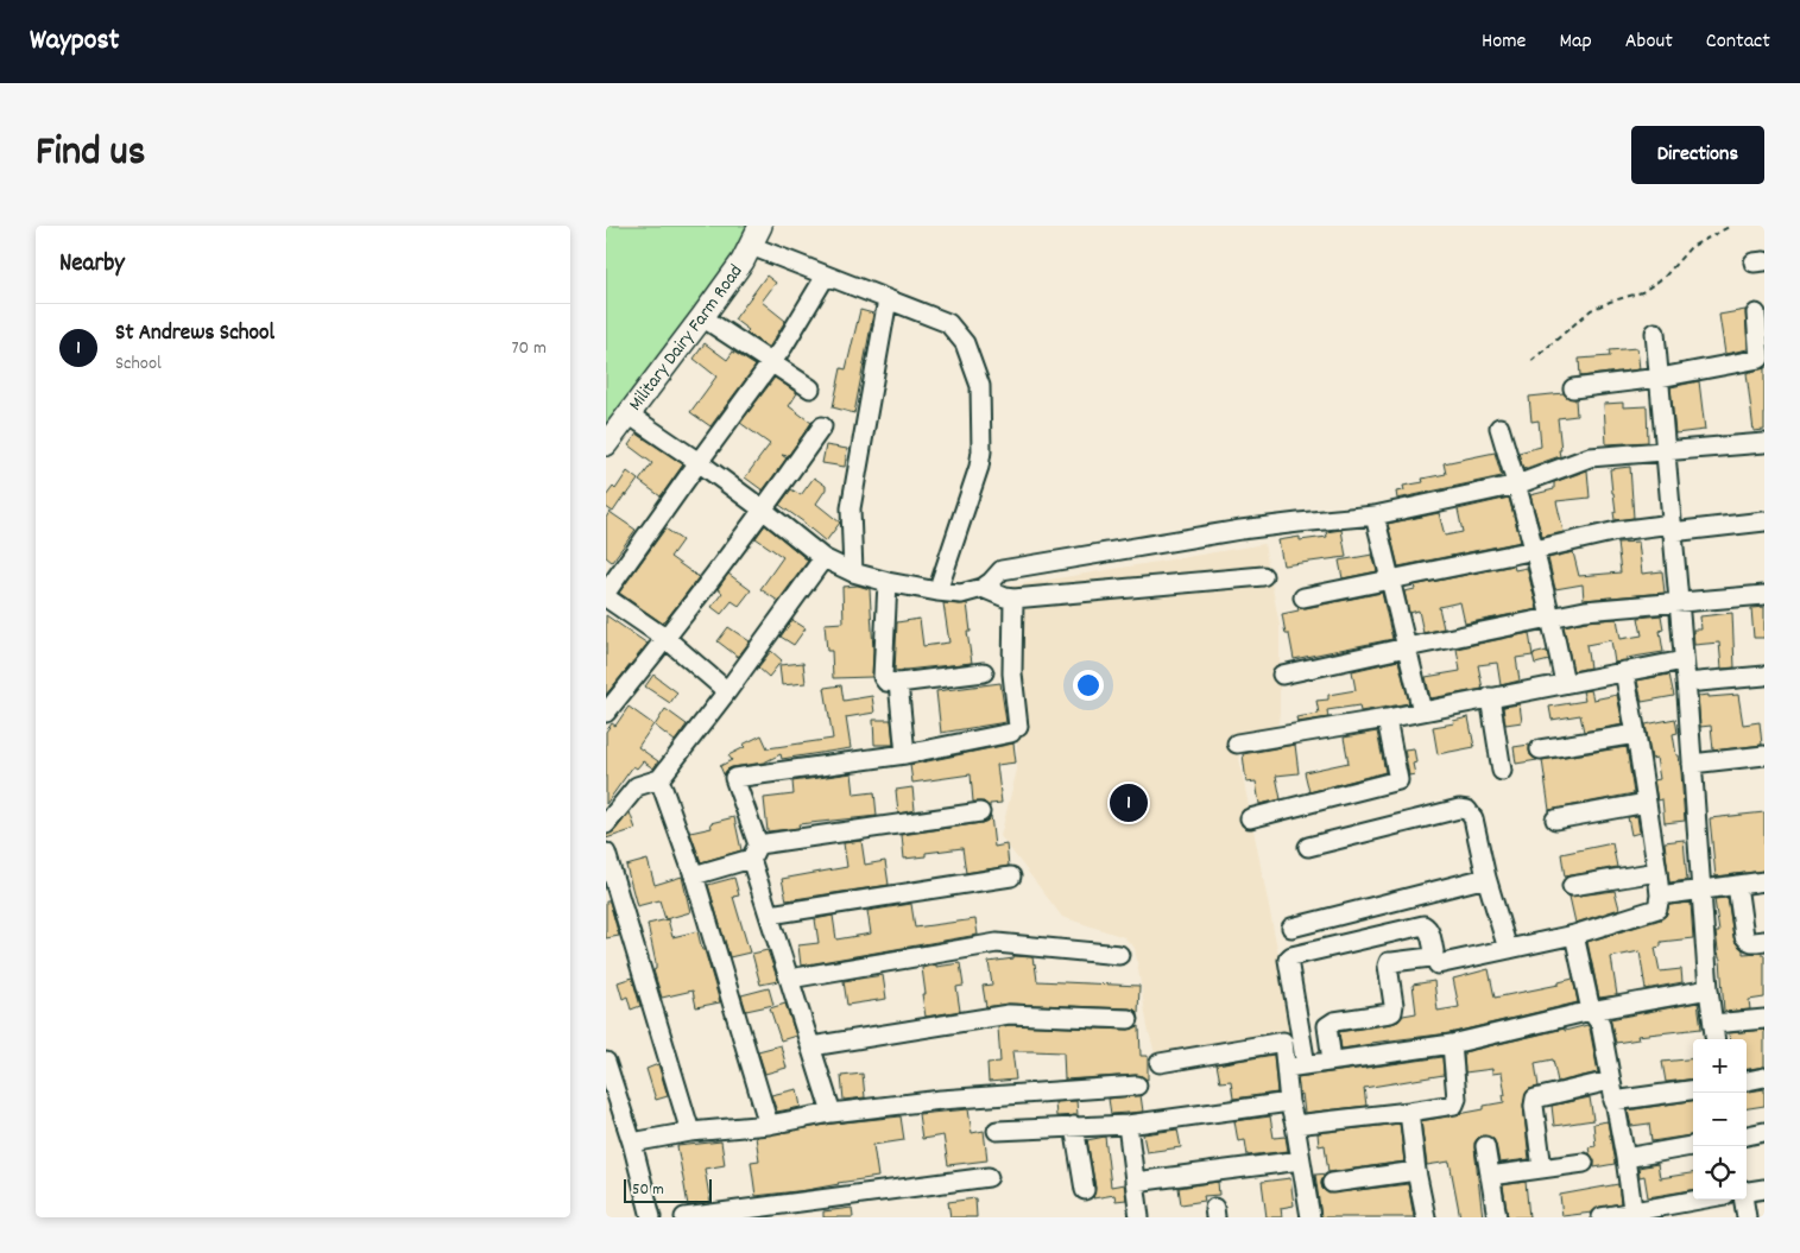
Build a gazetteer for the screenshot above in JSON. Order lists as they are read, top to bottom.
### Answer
{
  "streets": {
    "main road": ["Military Dairy Farm Road"]
  },
  "scale_bar": "50 m",
  "page": {
    "header": "Waypost",
    "nav": [
      "Home",
      "Map",
      "About",
      "Contact"
    ],
    "title": "Find us",
    "buttons": "Directions",
    "heading": "Nearby",
    "list": [
      {
        "mark": "1",
        "name": "St Andrews School",
        "note": "School",
        "value": "70 m"
      }
    ],
    "pins": "1",
    "map_buttons": ["+", "−"],
    "scale": "50 m"
  }
}
